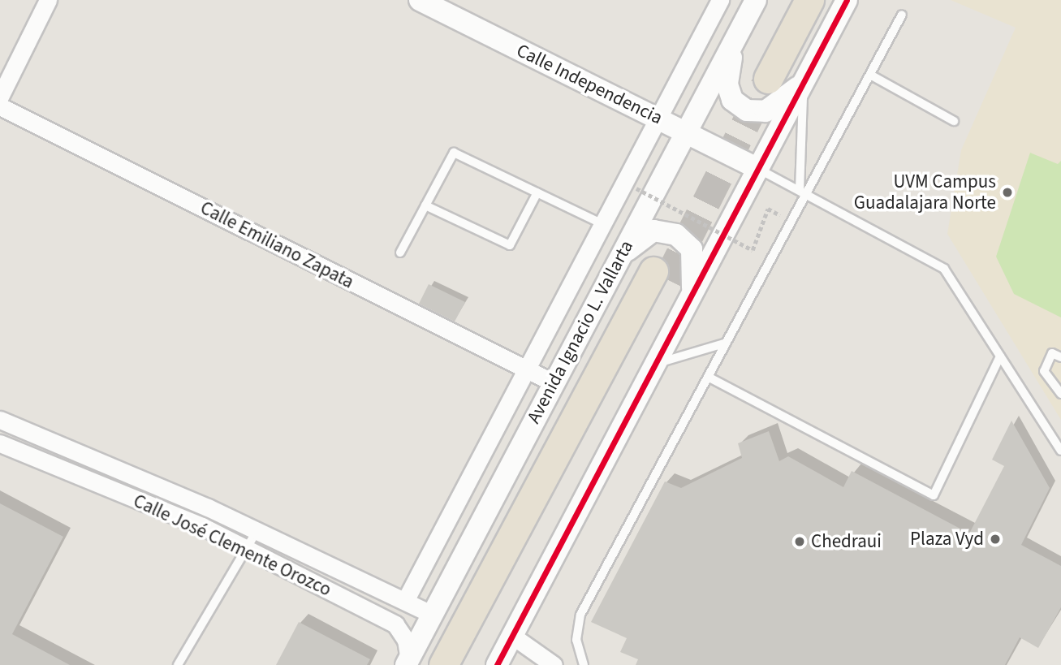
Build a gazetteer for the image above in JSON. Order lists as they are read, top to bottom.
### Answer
{
  "streets": {
    "highway": ["Avenida Ignacio L. Vallarta"],
    "street": ["Calle Independencia", "Calle Emiliano Zapata", "Calle José Clemente Orozco"]
  },
  "crossings": [
    ["Calle Independencia", "Avenida Ignacio L. Vallarta"],
    ["Calle Emiliano Zapata", "Avenida Ignacio L. Vallarta"],
    ["Avenida Ignacio L. Vallarta", "Calle José Clemente Orozco"]
  ],
  "places": ["UVM Campus Guadalajara Norte", "Plaza Vyd", "Chedraui"]
}
